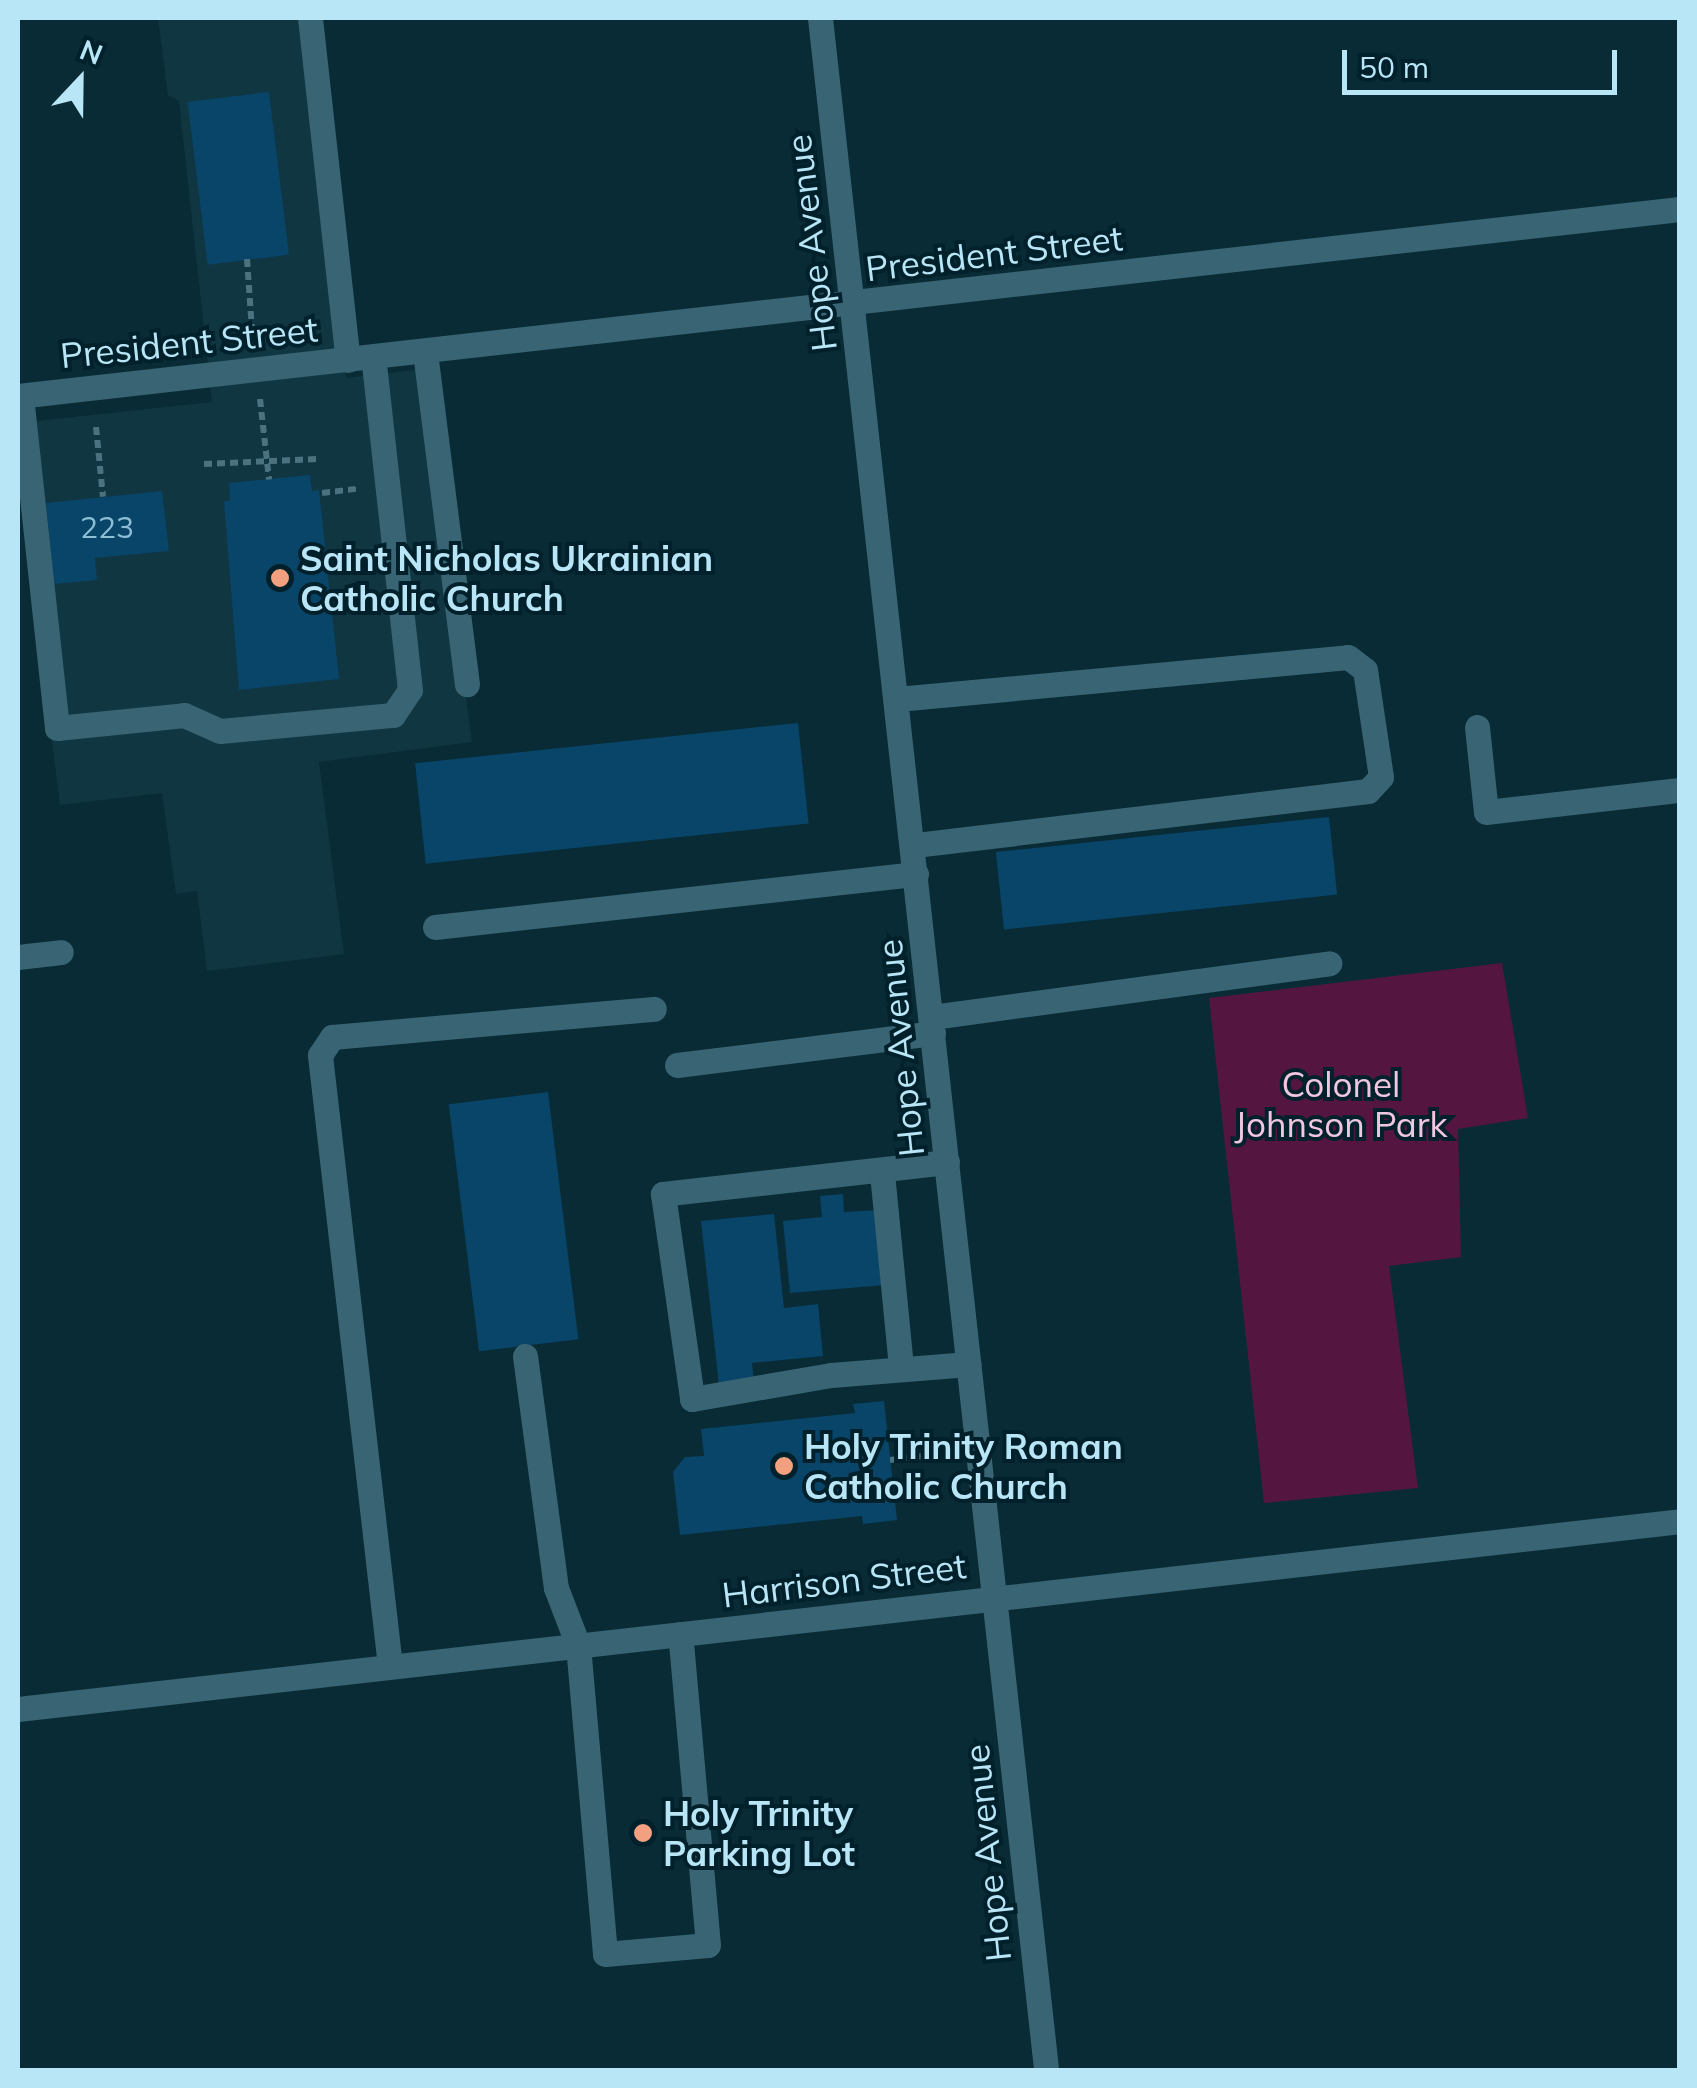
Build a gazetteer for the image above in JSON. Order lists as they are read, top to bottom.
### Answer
{
  "streets": {
    "street": ["Hope Avenue", "President Street", "Harrison Street"]
  },
  "crossings": [
    ["Hope Avenue", "President Street"],
    ["Hope Avenue", "Harrison Street"]
  ],
  "parks": ["Colonel Johnson Park"],
  "places": ["Saint Nicholas Ukrainian Catholic Church", "Holy Trinity Roman Catholic Church", "Holy Trinity Parking Lot"],
  "house_numbers": ["223"],
  "scale_bar": "50 m",
  "north": "top"
}
